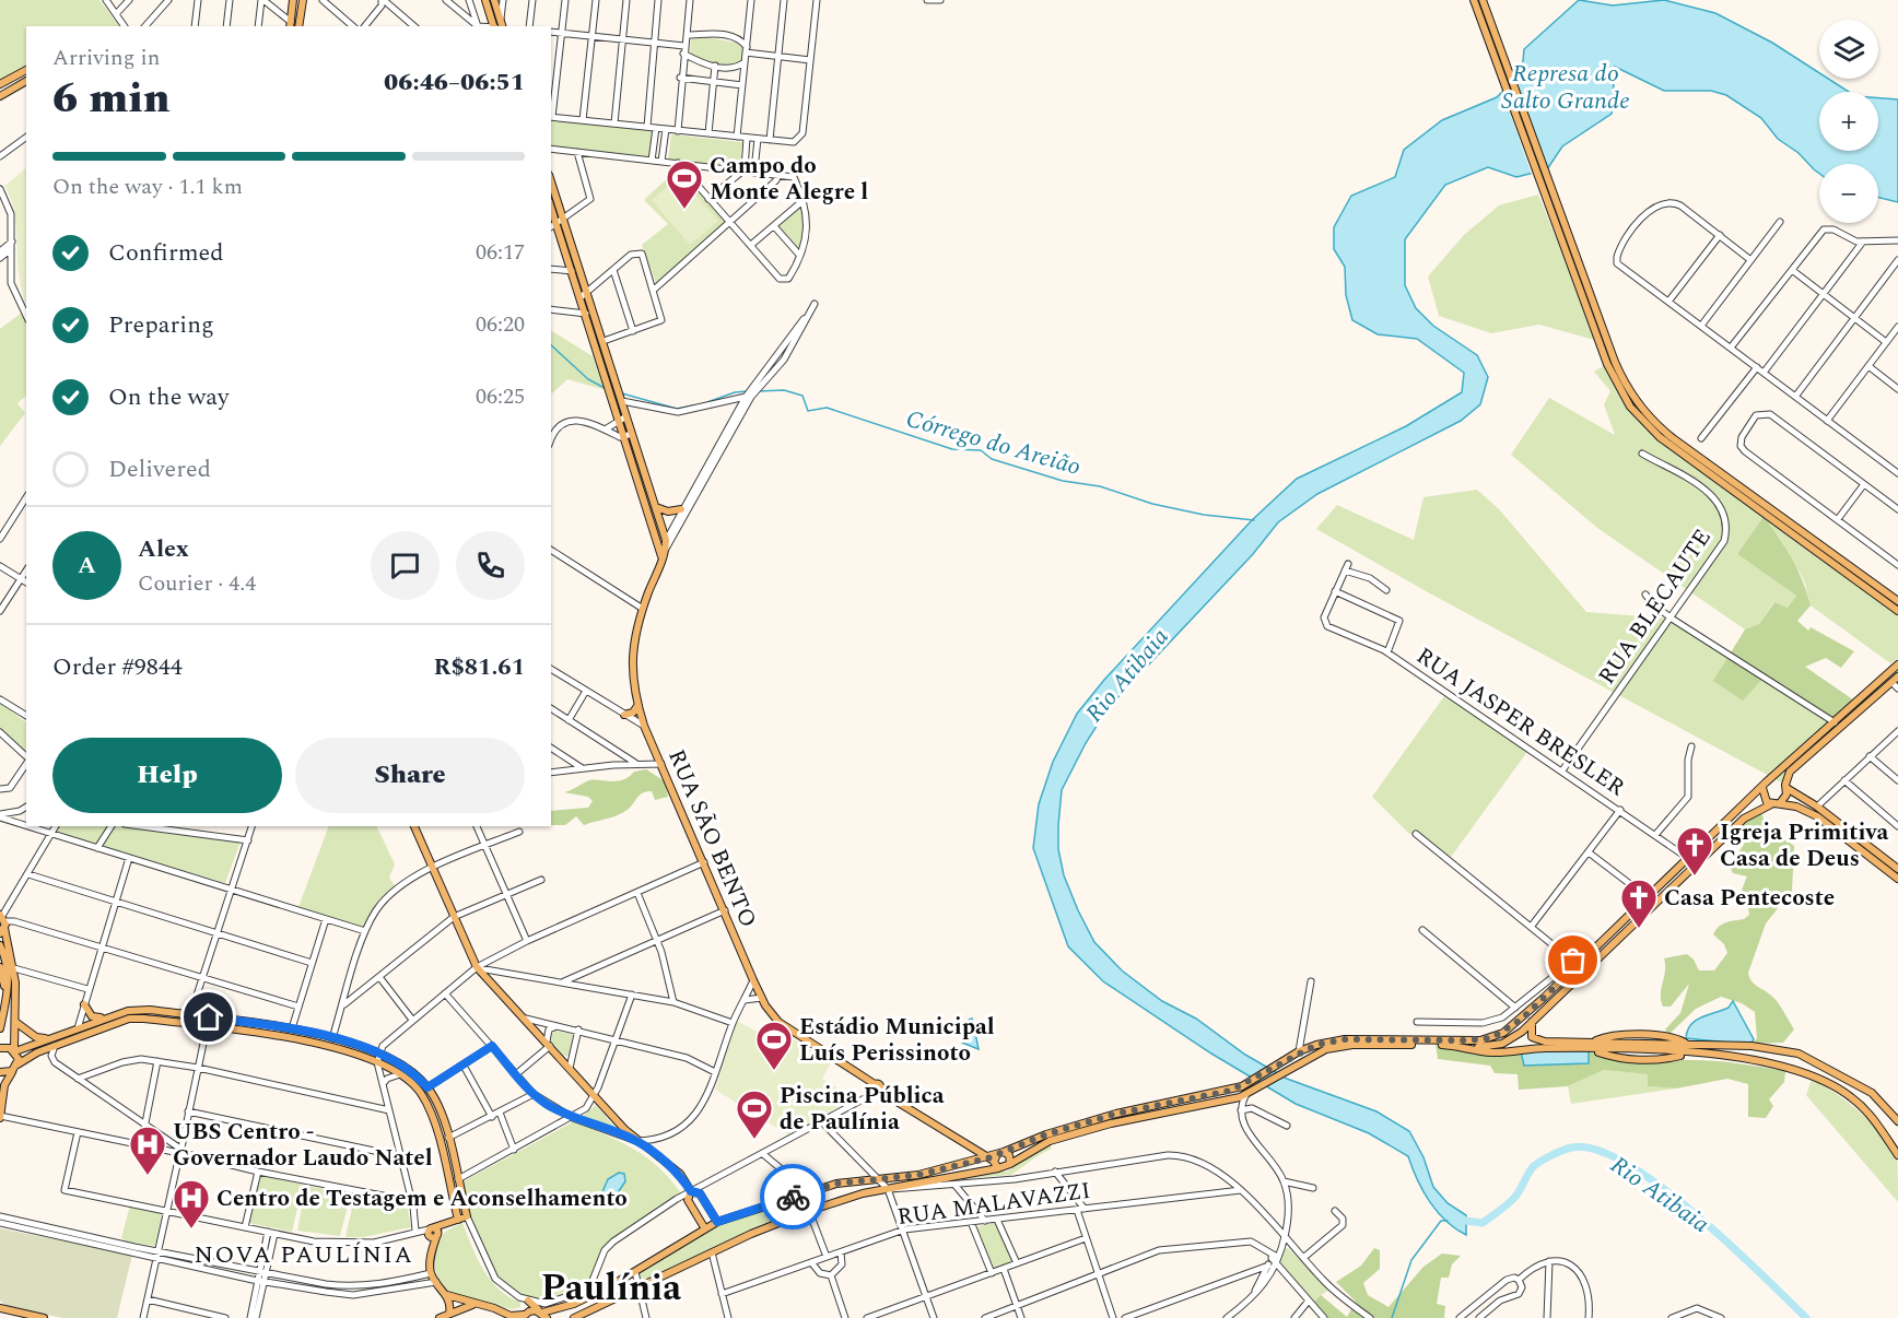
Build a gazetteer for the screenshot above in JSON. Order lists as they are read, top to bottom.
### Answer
{
  "streets": {
    "main road": ["RUA SÃO BENTO"],
    "street": ["RUA BLECAUTE", "RUA JASPER BRESLER", "RUA MALAVAZZI"]
  },
  "crossings": [
    ["RUA BLECAUTE", "RUA JASPER BRESLER"]
  ],
  "districts": ["NOVA PAULÍNIA", "Paulínia"],
  "water": ["Represa do Salto Grande", "Córrego do Areião", "Rio Atibaia"],
  "places": {
    "sports": ["Campo do Monte Alegre l", "Estádio Municipal Luís Perissinoto", "Piscina Pública de Paulínia"],
    "church": ["Igreja Primitiva Casa de Deus", "Casa Pentecoste"],
    "hospital": ["UBS Centro - Governador Laudo Natel", "Centro de Testagem e Aconselhamento"]
  },
  "page": {
    "map_buttons": ["+", "−"],
    "heading": ["6 min", "Arriving in", "06:46–06:51"],
    "panel": [
      "Alex",
      "Courier · 4.4",
      "Order #9844",
      "R$81.61"
    ],
    "bar": "On the way · 1.1 km",
    "list": [
      ["Confirmed", "06:17"],
      ["Preparing", "06:20"],
      ["On the way", "06:25"],
      "Delivered"
    ],
    "round": "A",
    "buttons": ["Help", "Share"]
  }
}
